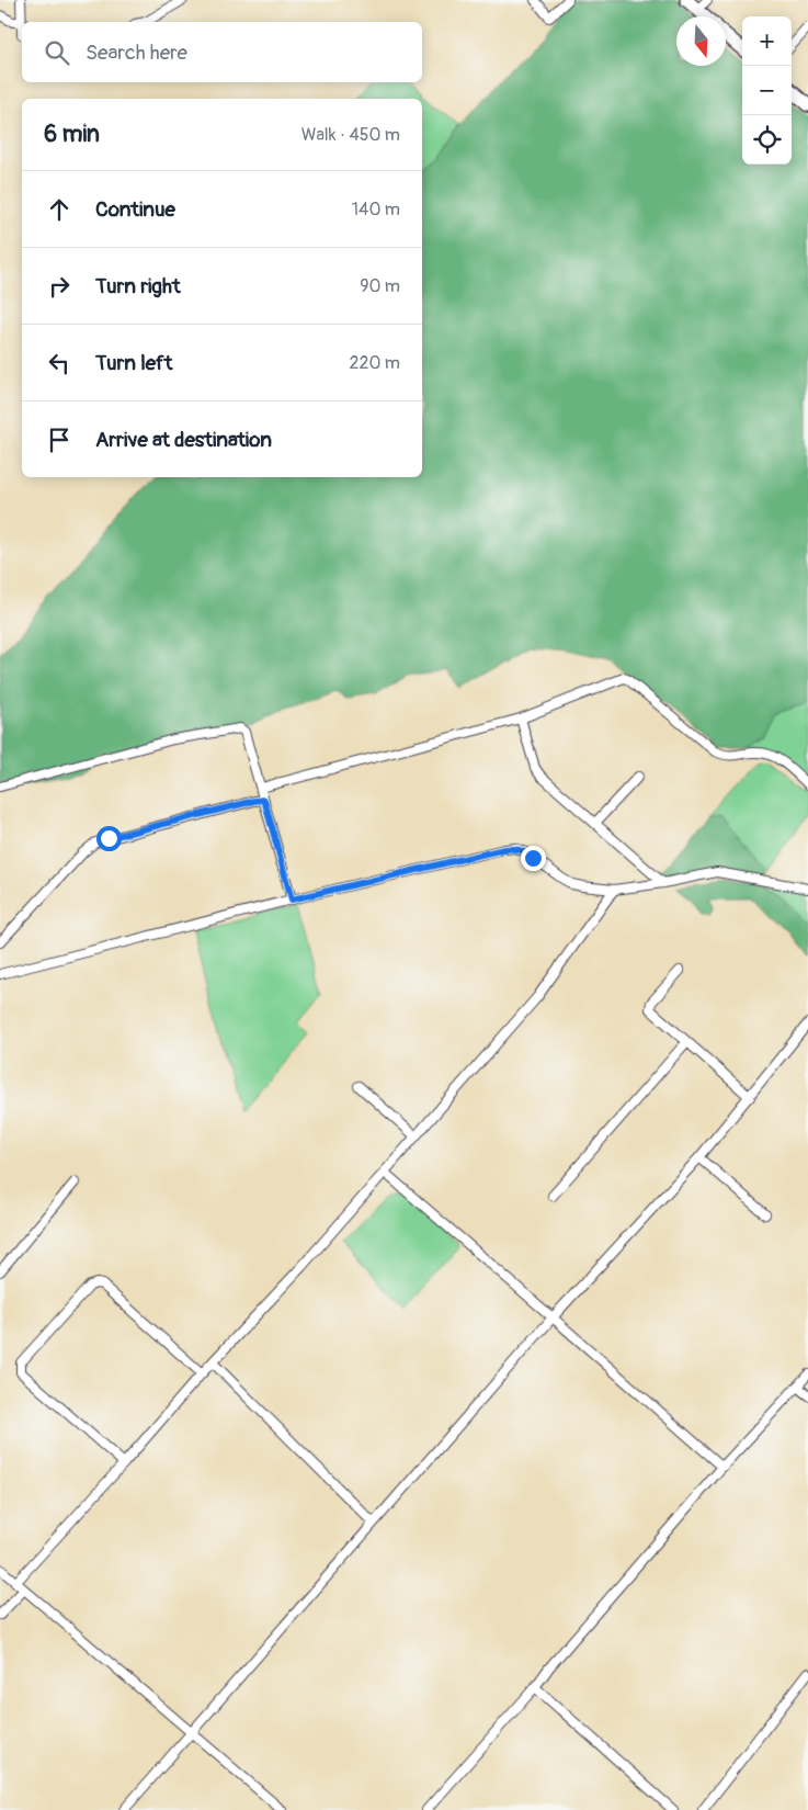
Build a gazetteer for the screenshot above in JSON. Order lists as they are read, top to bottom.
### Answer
{
  "north": "bottom",
  "page": {
    "map_buttons": ["+", "−"],
    "search": "Search here",
    "heading": ["6 min", "Walk · 450 m"],
    "list": [
      ["Continue", "140 m"],
      ["Turn right", "90 m"],
      ["Turn left", "220 m"],
      "Arrive at destination"
    ]
  }
}
